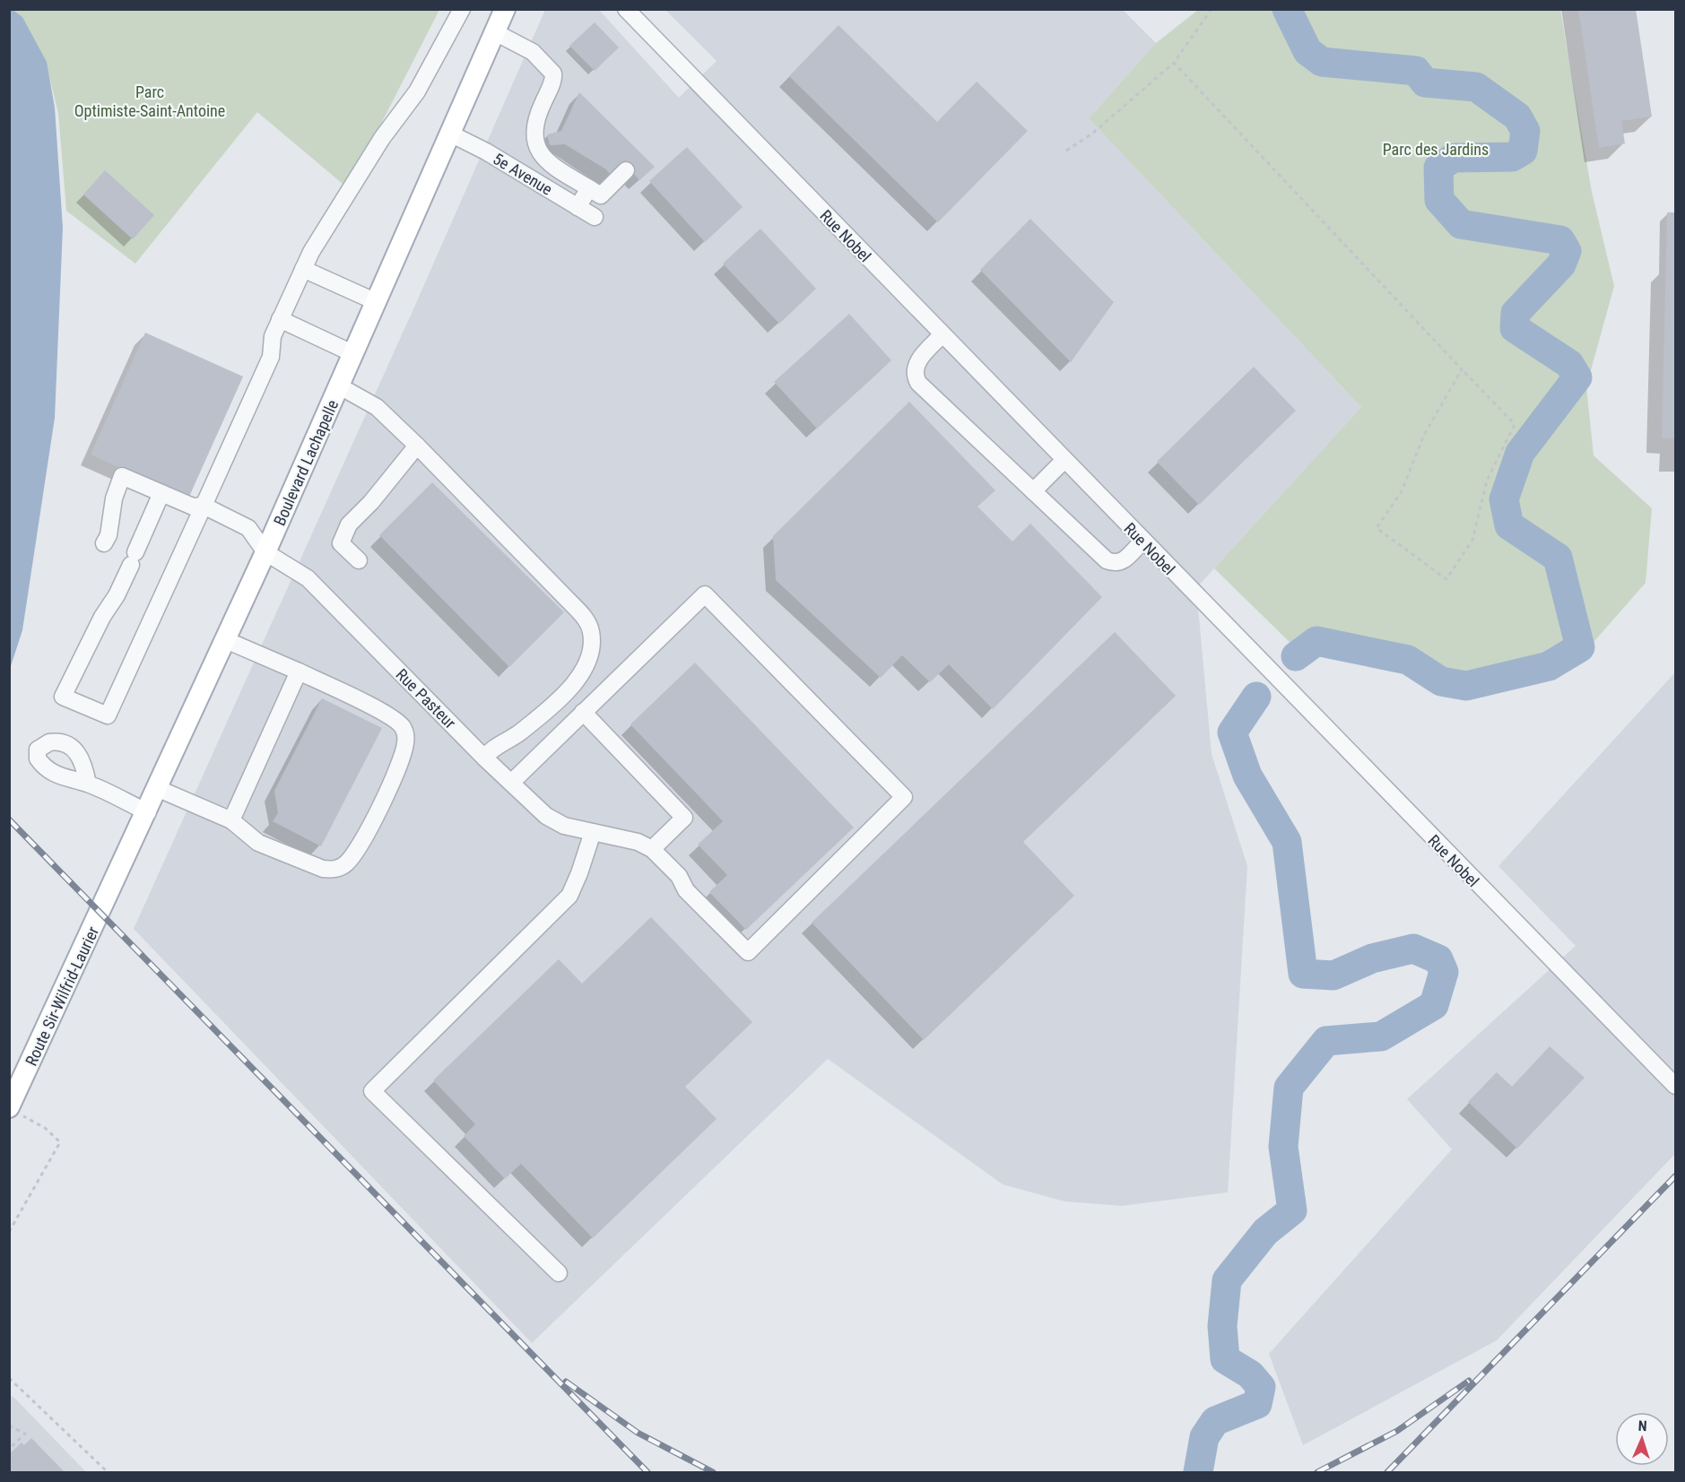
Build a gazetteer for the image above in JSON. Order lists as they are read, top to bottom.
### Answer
{
  "streets": {
    "main road": ["Boulevard Lachapelle", "Route Sir-Wilfrid-Laurier"],
    "street": ["5e Avenue", "Rue Nobel", "Rue Pasteur"]
  },
  "crossings": [
    ["5e Avenue", "Boulevard Lachapelle"],
    ["Boulevard Lachapelle", "Rue Pasteur"],
    ["Boulevard Lachapelle", "Route Sir-Wilfrid-Laurier"]
  ],
  "parks": ["Parc Optimiste-Saint-Antoine", "Parc des Jardins"],
  "north": "top"
}
